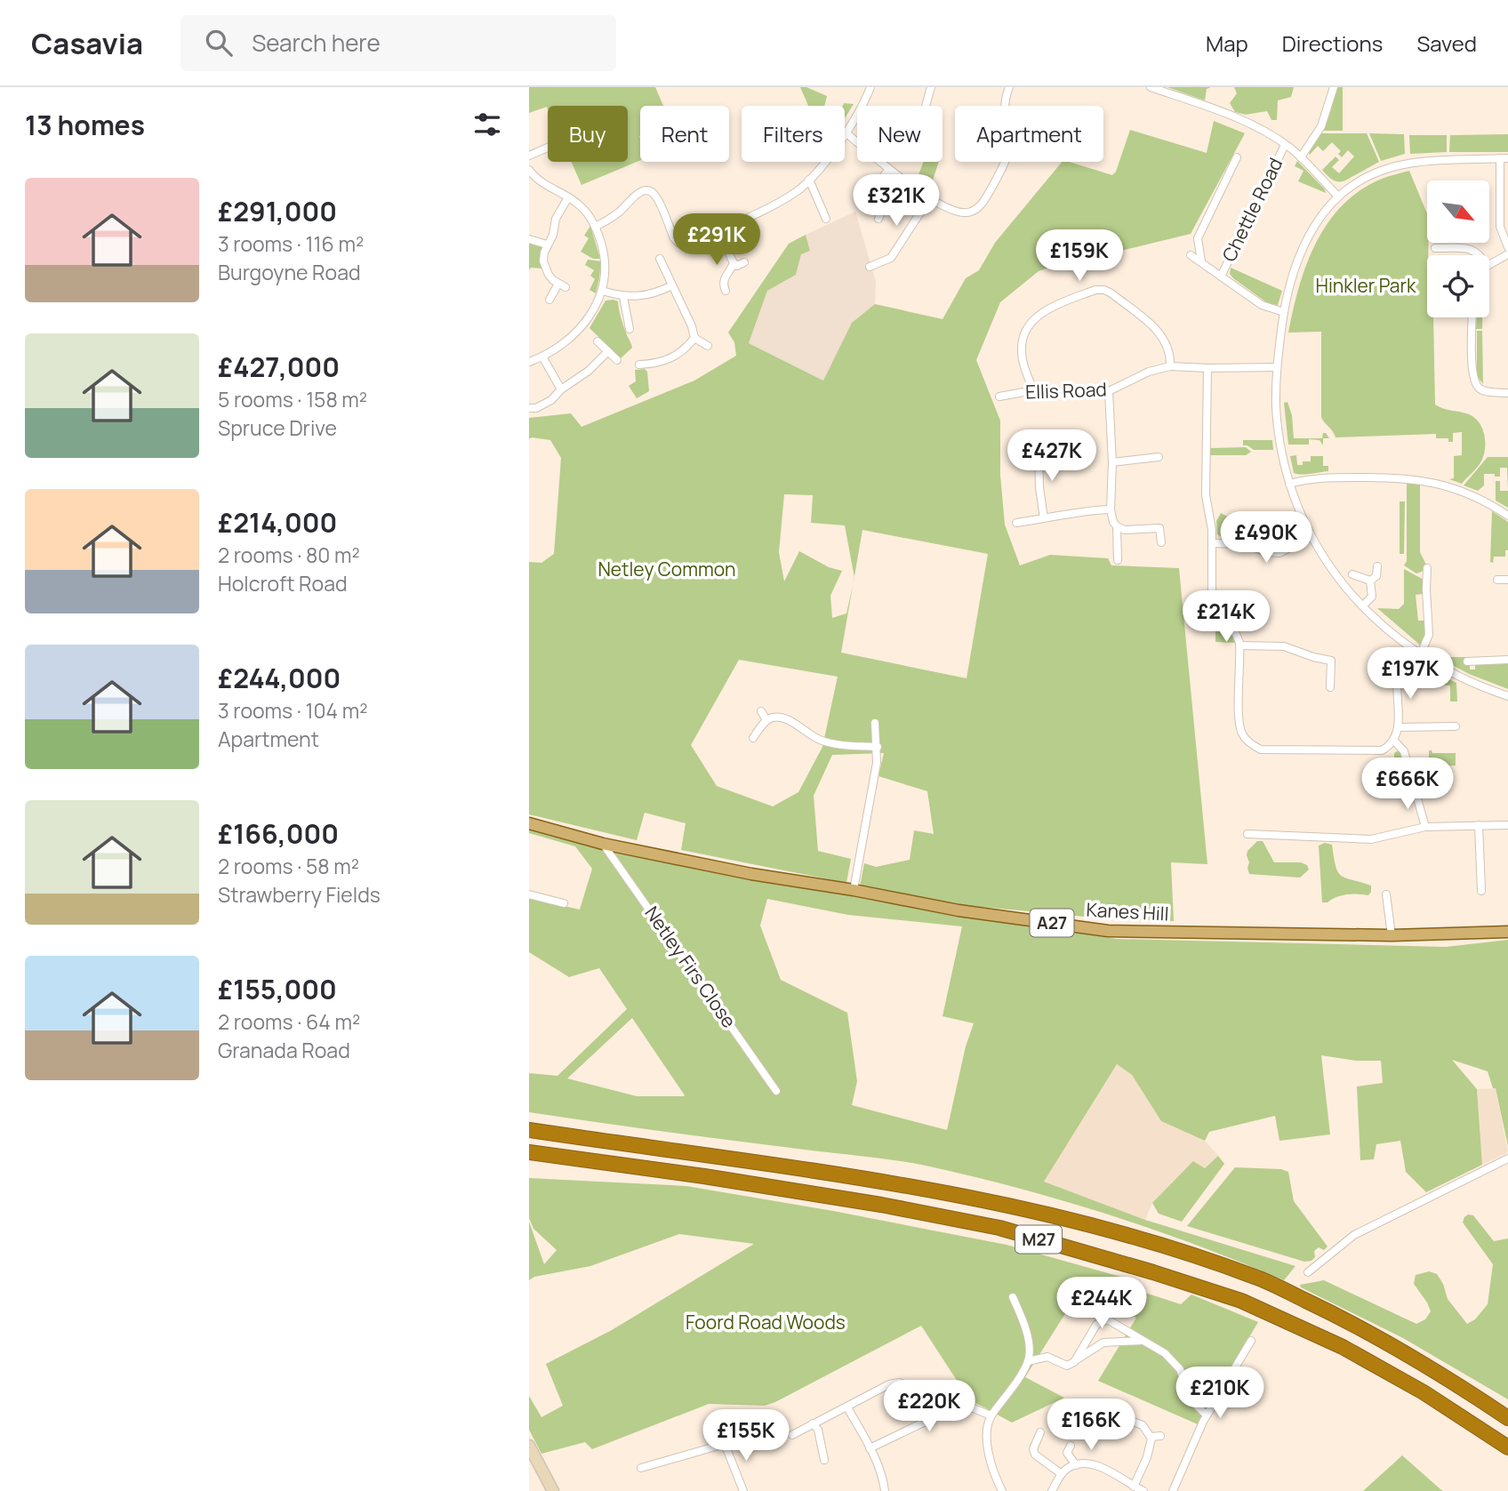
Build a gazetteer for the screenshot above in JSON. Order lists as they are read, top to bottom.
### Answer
{
  "streets": {
    "highway": ["M27"],
    "main road": ["Kanes Hill", "A27"],
    "street": ["Chettle Road", "Ellis Road", "Netley Firs Close"]
  },
  "crossings": [
    ["Kanes Hill", "A27"],
    ["Kanes Hill", "Netley Firs Close"],
    ["A27", "Netley Firs Close"]
  ],
  "parks": ["Hinkler Park", "Netley Common", "Foord Road Woods"],
  "north": "bottom right",
  "page": {
    "header": "Casavia",
    "search": "Search here",
    "nav": ["Map", "Directions", "Saved"],
    "heading": "13 homes",
    "chip": [
      "Buy",
      "Rent",
      "Filters",
      "New",
      "Apartment"
    ],
    "list": [
      {
        "name": "£291,000",
        "note": "3 rooms · 116 m² · Burgoyne Road"
      },
      {
        "name": "£427,000",
        "note": "5 rooms · 158 m² · Spruce Drive"
      },
      {
        "name": "£214,000",
        "note": "2 rooms · 80 m² · Holcroft Road"
      },
      {
        "name": "£244,000",
        "note": "3 rooms · 104 m² · Apartment"
      },
      {
        "name": "£166,000",
        "note": "2 rooms · 58 m² · Strawberry Fields"
      },
      {
        "name": "£155,000",
        "note": "2 rooms · 64 m² · Granada Road"
      }
    ],
    "price": [
      "£321K",
      "£291K",
      "£159K",
      "£427K",
      "£490K",
      "£214K",
      "£197K",
      "£666K",
      "£244K",
      "£210K",
      "£220K",
      "£166K",
      "£155K"
    ]
  }
}
